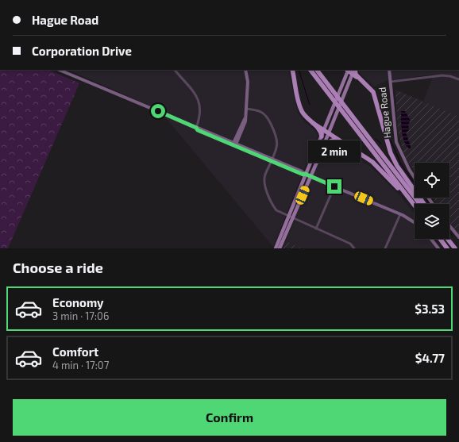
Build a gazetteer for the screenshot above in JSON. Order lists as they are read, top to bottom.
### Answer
{
  "streets": {
    "street": ["Hague Road"]
  },
  "page": {
    "banner": ["Hague Road", "Corporation Drive"],
    "bubble": "2 min",
    "heading": "Choose a ride",
    "list": [
      {
        "name": "Economy",
        "note": "3 min · 17:06",
        "value": "$3.53"
      },
      {
        "name": "Comfort",
        "note": "4 min · 17:07",
        "value": "$4.77"
      }
    ],
    "buttons": "Confirm"
  }
}
